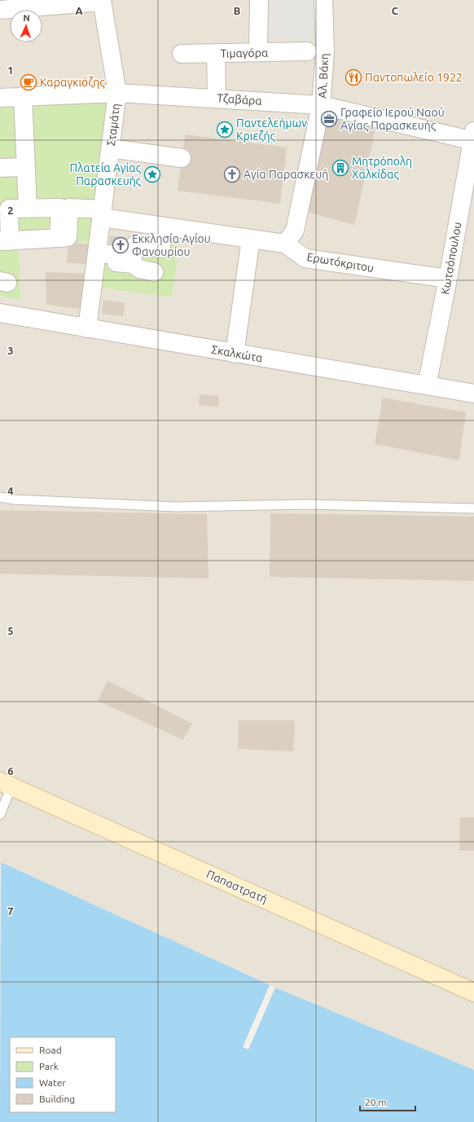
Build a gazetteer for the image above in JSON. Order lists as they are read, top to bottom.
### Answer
{
  "streets": {
    "street": [
      "Τιμαγόρα",
      "Αλ. Βάκη",
      "Τζαβάρα",
      "Σταμάτη",
      "Κωτσόπουλου",
      "Ερωτόκριτου",
      "Σκαλκώτα",
      "Παπαστρατή"
    ]
  },
  "crossings": [
    ["Αλ. Βάκη", "Τζαβάρα"],
    ["Αλ. Βάκη", "Ερωτόκριτου"],
    ["Τζαβάρα", "Σταμάτη"],
    ["Τζαβάρα", "Κωτσόπουλου"],
    ["Σταμάτη", "Ερωτόκριτου"],
    ["Σταμάτη", "Σκαλκώτα"],
    ["Κωτσόπουλου", "Ερωτόκριτου"],
    ["Κωτσόπουλου", "Σκαλκώτα"]
  ],
  "places": {
    "restaurant": ["Παντοπωλείο 1922"],
    "cafe": ["Καραγκιόζης"],
    "office": ["Γραφείο Ιερού Ναού Αγίας Παρασκευής"],
    "place": ["Παντελεήμων Κριεζής", "Πλατεία Αγίας Παρασκευής"],
    "building": ["Μητρόπολη Χαλκίδας"],
    "church": ["Αγία Παρασκευή", "Εκκλησία Αγίου Φανουρίου"]
  },
  "legend": [
    "Road",
    "Park",
    "Water",
    "Building"
  ],
  "scale_bar": "20 m",
  "north": "top",
  "grid": {
    "columns": ["A", "B", "C"],
    "rows": [
      "1",
      "2",
      "3",
      "4",
      "5",
      "6",
      "7"
    ]
  }
}
